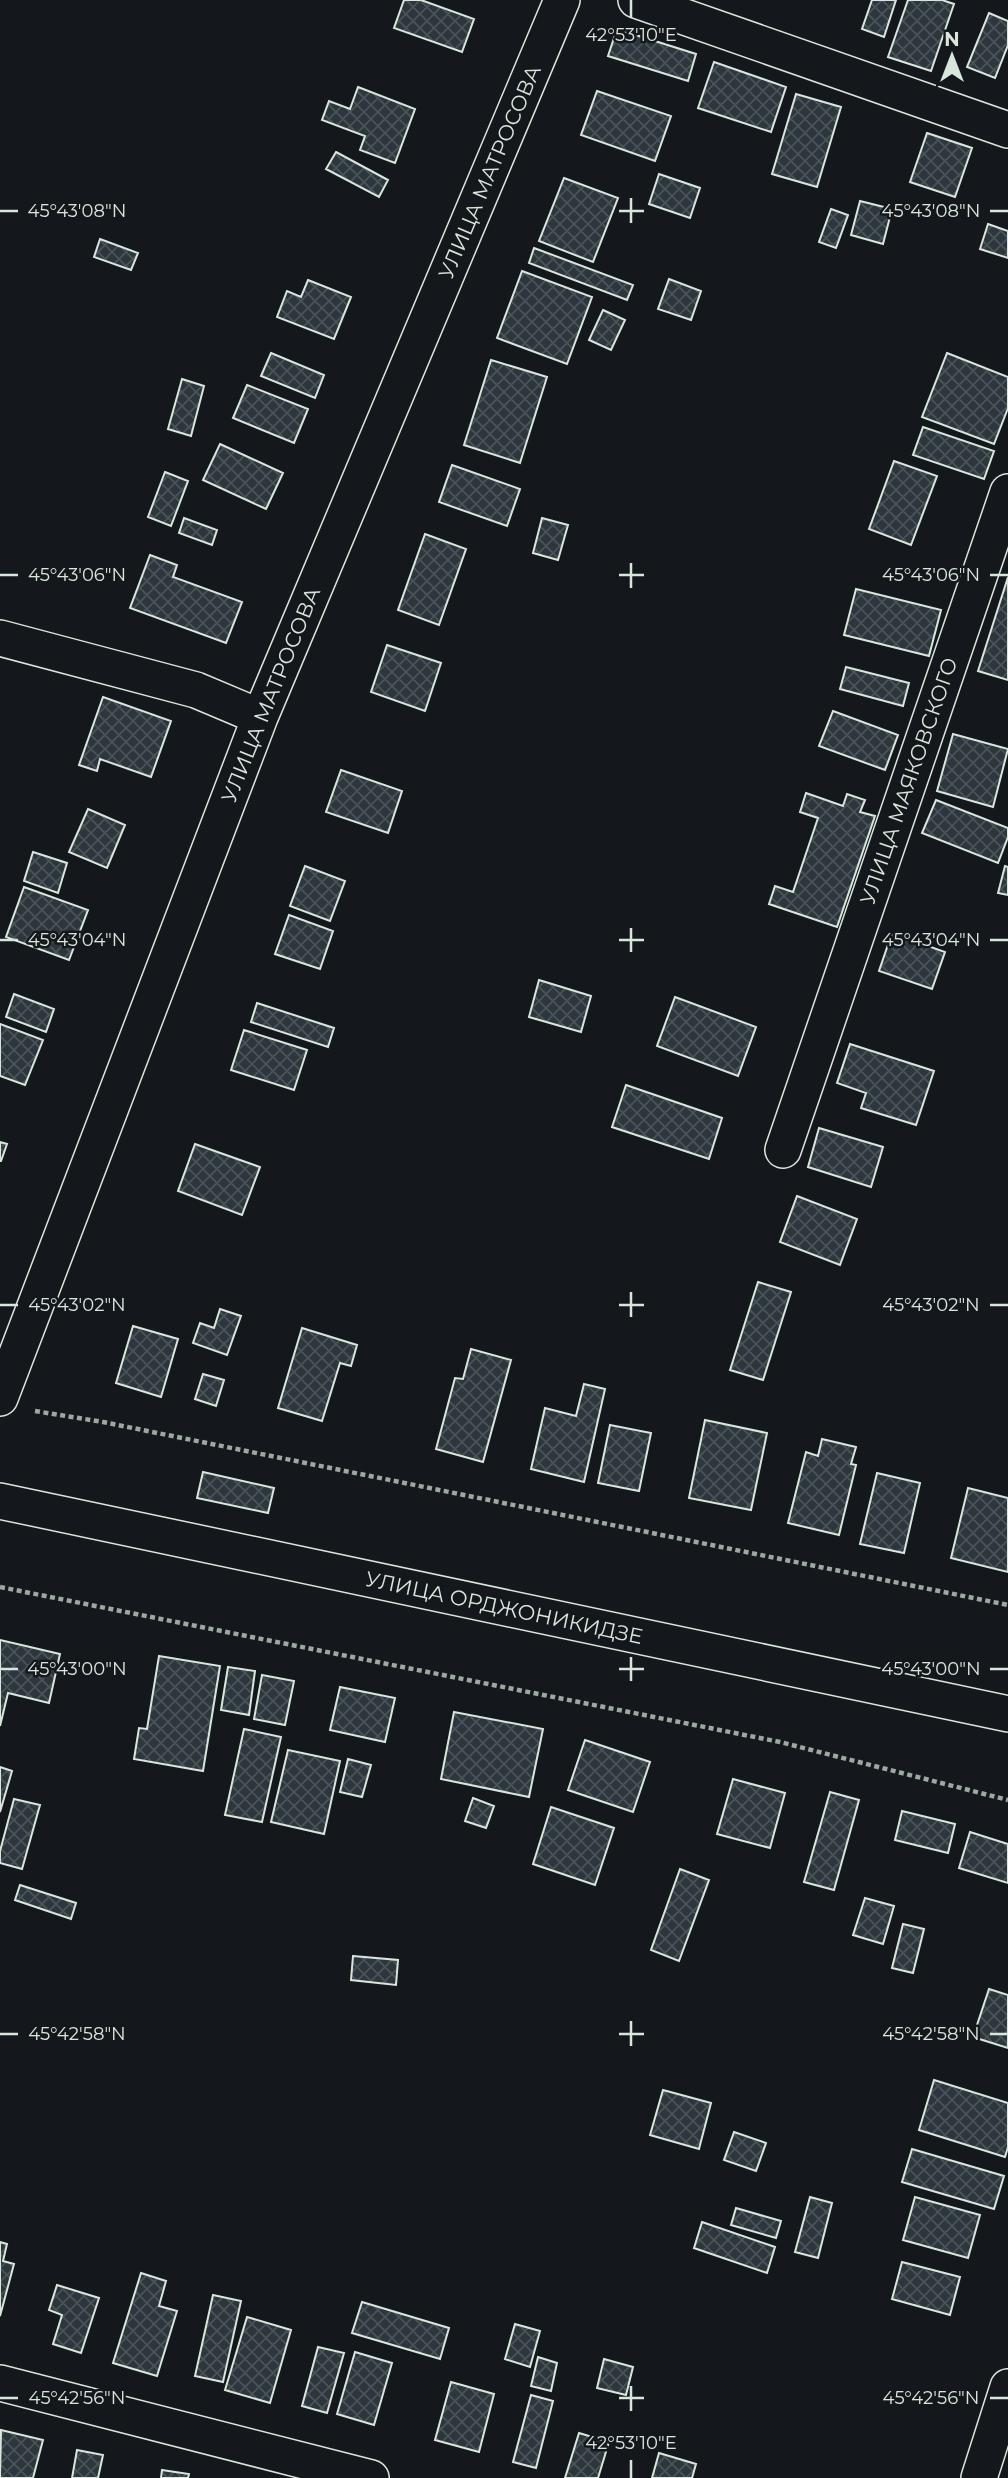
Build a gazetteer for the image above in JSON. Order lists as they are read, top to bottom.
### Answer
{
  "streets": {
    "street": ["УЛИЦА МАТРОСОВА", "УЛИЦА МАЯКОВСКОГО", "УЛИЦА ОРДЖОНИКИДЗЕ"]
  },
  "north": "top",
  "coordinates": [
    "42°53'10\"E",
    "45°43'08\"N",
    "45°43'06\"N",
    "45°43'04\"N",
    "45°43'02\"N",
    "45°43'00\"N",
    "45°42'58\"N",
    "45°42'56\"N"
  ]
}
